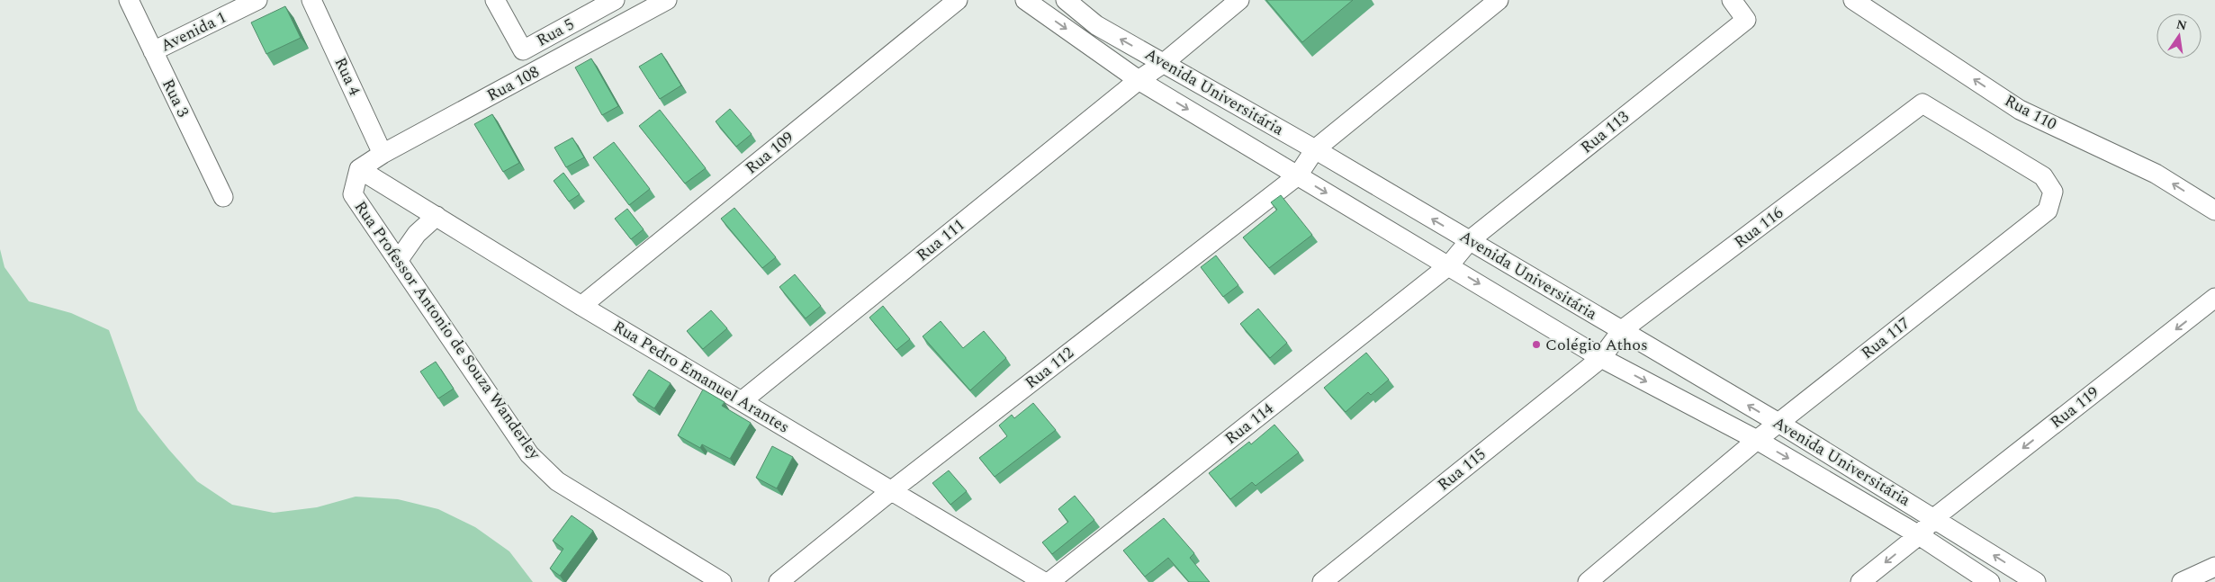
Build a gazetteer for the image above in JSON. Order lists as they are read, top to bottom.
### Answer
{
  "streets": {
    "street": [
      "Avenida 1",
      "Rua 5",
      "Rua 4",
      "Rua 108",
      "Avenida Universitária",
      "Rua 3",
      "Rua 110",
      "Rua 113",
      "Rua 109",
      "Rua 116",
      "Rua 111",
      "Rua Professor Antonio de Souza Wanderley",
      "Rua 117",
      "Rua 112",
      "Rua Pedro Emanuel Arantes",
      "Rua 119",
      "Rua 114",
      "Rua 115"
    ]
  },
  "crossings": [
    ["Avenida 1", "Rua 3"],
    ["Rua 4", "Rua 108"],
    ["Rua 108", "Rua Professor Antonio de Souza Wanderley"],
    ["Rua 108", "Rua Pedro Emanuel Arantes"],
    ["Avenida Universitária", "Rua 113"],
    ["Avenida Universitária", "Rua 116"],
    ["Avenida Universitária", "Rua 111"],
    ["Avenida Universitária", "Rua 117"],
    ["Avenida Universitária", "Rua 112"],
    ["Avenida Universitária", "Rua 119"],
    ["Avenida Universitária", "Rua 114"],
    ["Avenida Universitária", "Rua 115"],
    ["Rua 113", "Rua 114"],
    ["Rua 109", "Rua Pedro Emanuel Arantes"],
    ["Rua 116", "Rua 117"],
    ["Rua 116", "Rua 115"],
    ["Rua 111", "Rua Pedro Emanuel Arantes"],
    ["Rua Professor Antonio de Souza Wanderley", "Rua Pedro Emanuel Arantes"],
    ["Rua 112", "Rua Pedro Emanuel Arantes"]
  ],
  "one_way": ["Rua 110", "Rua 119"],
  "places": ["Colégio Athos"],
  "north": "top"
}
